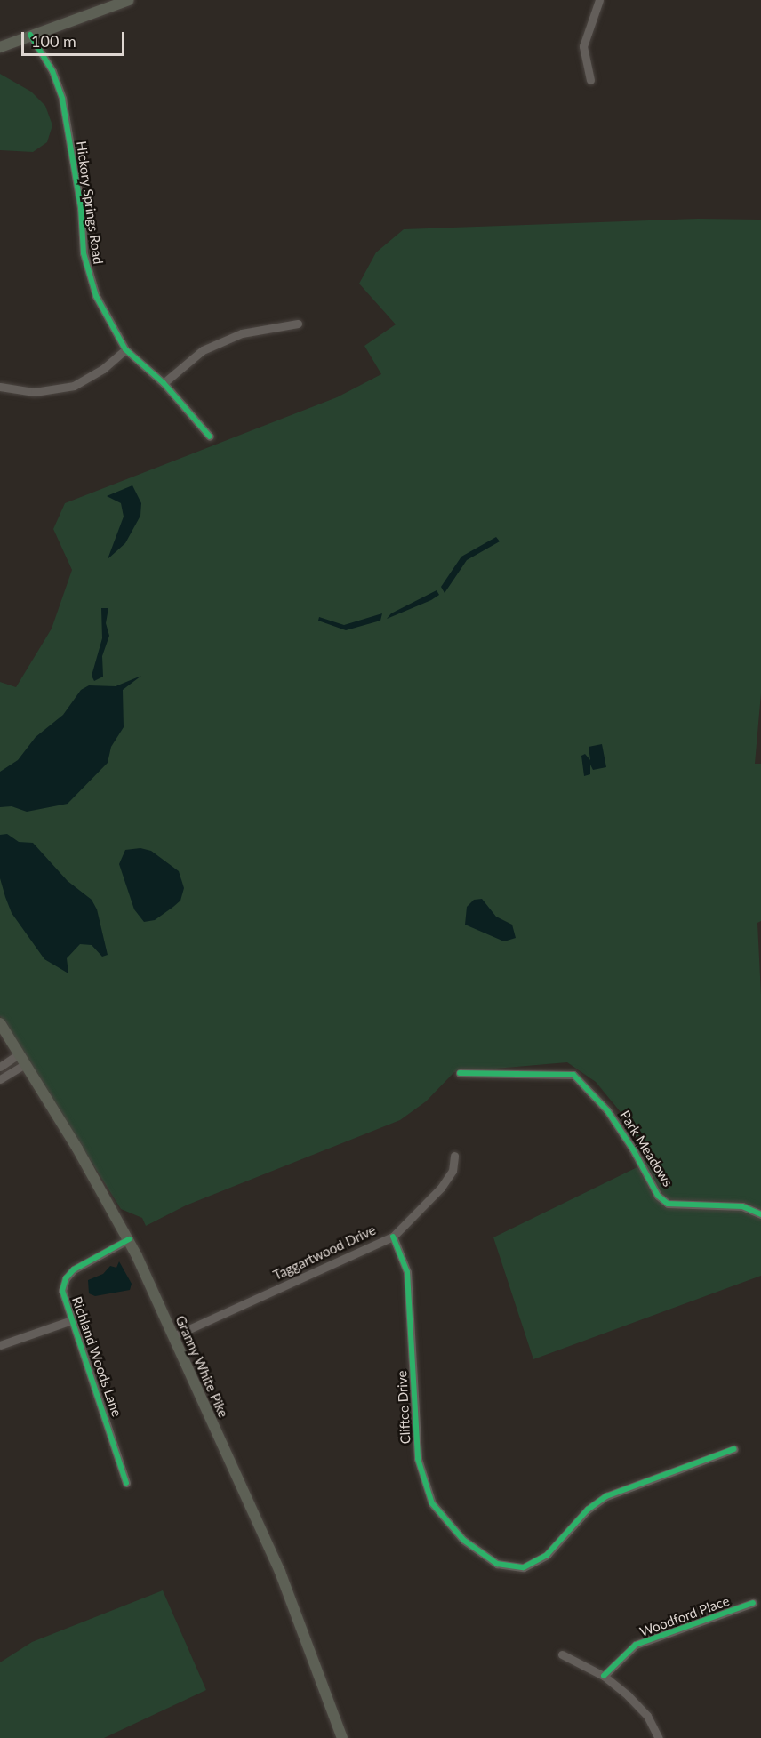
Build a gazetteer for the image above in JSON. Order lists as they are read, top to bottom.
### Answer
{
  "streets": {
    "main road": ["Granny White Pike"],
    "street": [
      "Hickory Springs Road",
      "Park Meadows",
      "Taggartwood Drive",
      "Richland Woods Lane",
      "Cliftee Drive",
      "Woodford Place"
    ]
  },
  "crossings": [
    ["Taggartwood Drive", "Granny White Pike"],
    ["Taggartwood Drive", "Cliftee Drive"],
    ["Richland Woods Lane", "Granny White Pike"]
  ],
  "scale_bar": "100 m"
}
